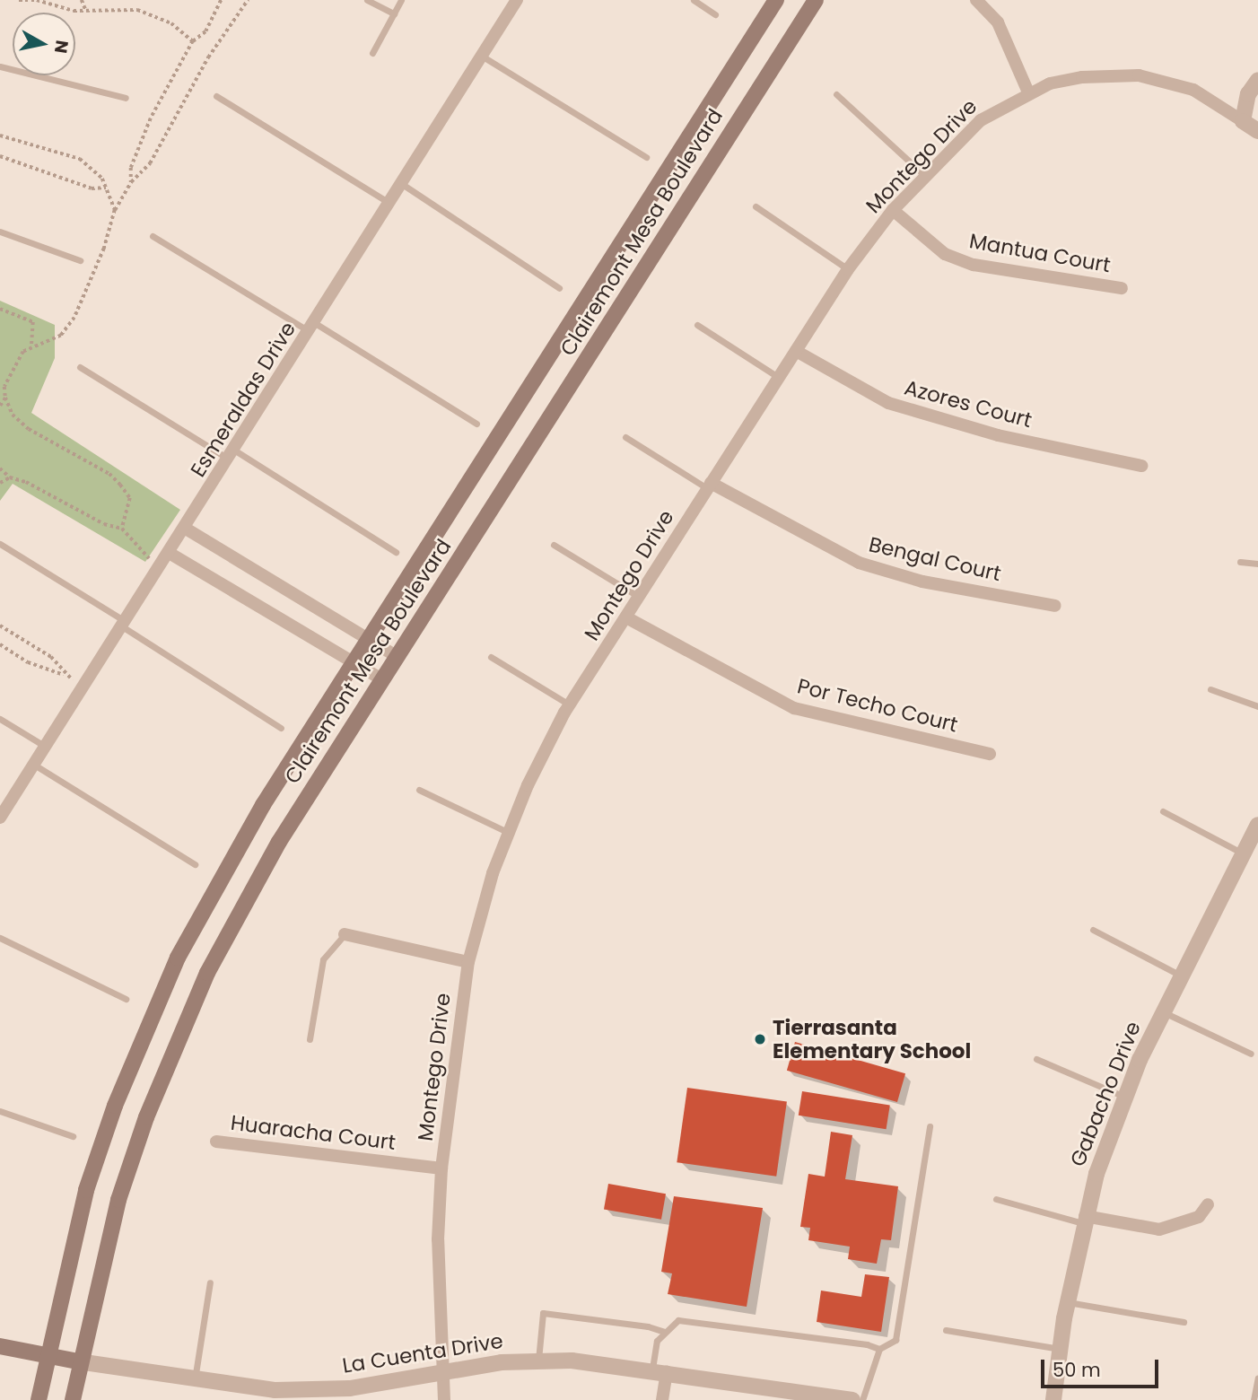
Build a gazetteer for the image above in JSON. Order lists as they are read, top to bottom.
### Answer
{
  "streets": {
    "main road": ["Clairemont Mesa Boulevard", "La Cuenta Drive"],
    "street": [
      "Montego Drive",
      "Mantua Court",
      "Esmeraldas Drive",
      "Azores Court",
      "Bengal Court",
      "Por Techo Court",
      "Gabacho Drive",
      "Huaracha Court"
    ]
  },
  "crossings": [
    ["Montego Drive", "Mantua Court"],
    ["Montego Drive", "Azores Court"],
    ["Montego Drive", "Bengal Court"],
    ["Montego Drive", "Por Techo Court"],
    ["Montego Drive", "Huaracha Court"],
    ["Montego Drive", "La Cuenta Drive"],
    ["Clairemont Mesa Boulevard", "La Cuenta Drive"]
  ],
  "places": ["Tierrasanta Elementary School"],
  "scale_bar": "50 m",
  "north": "right"
}
